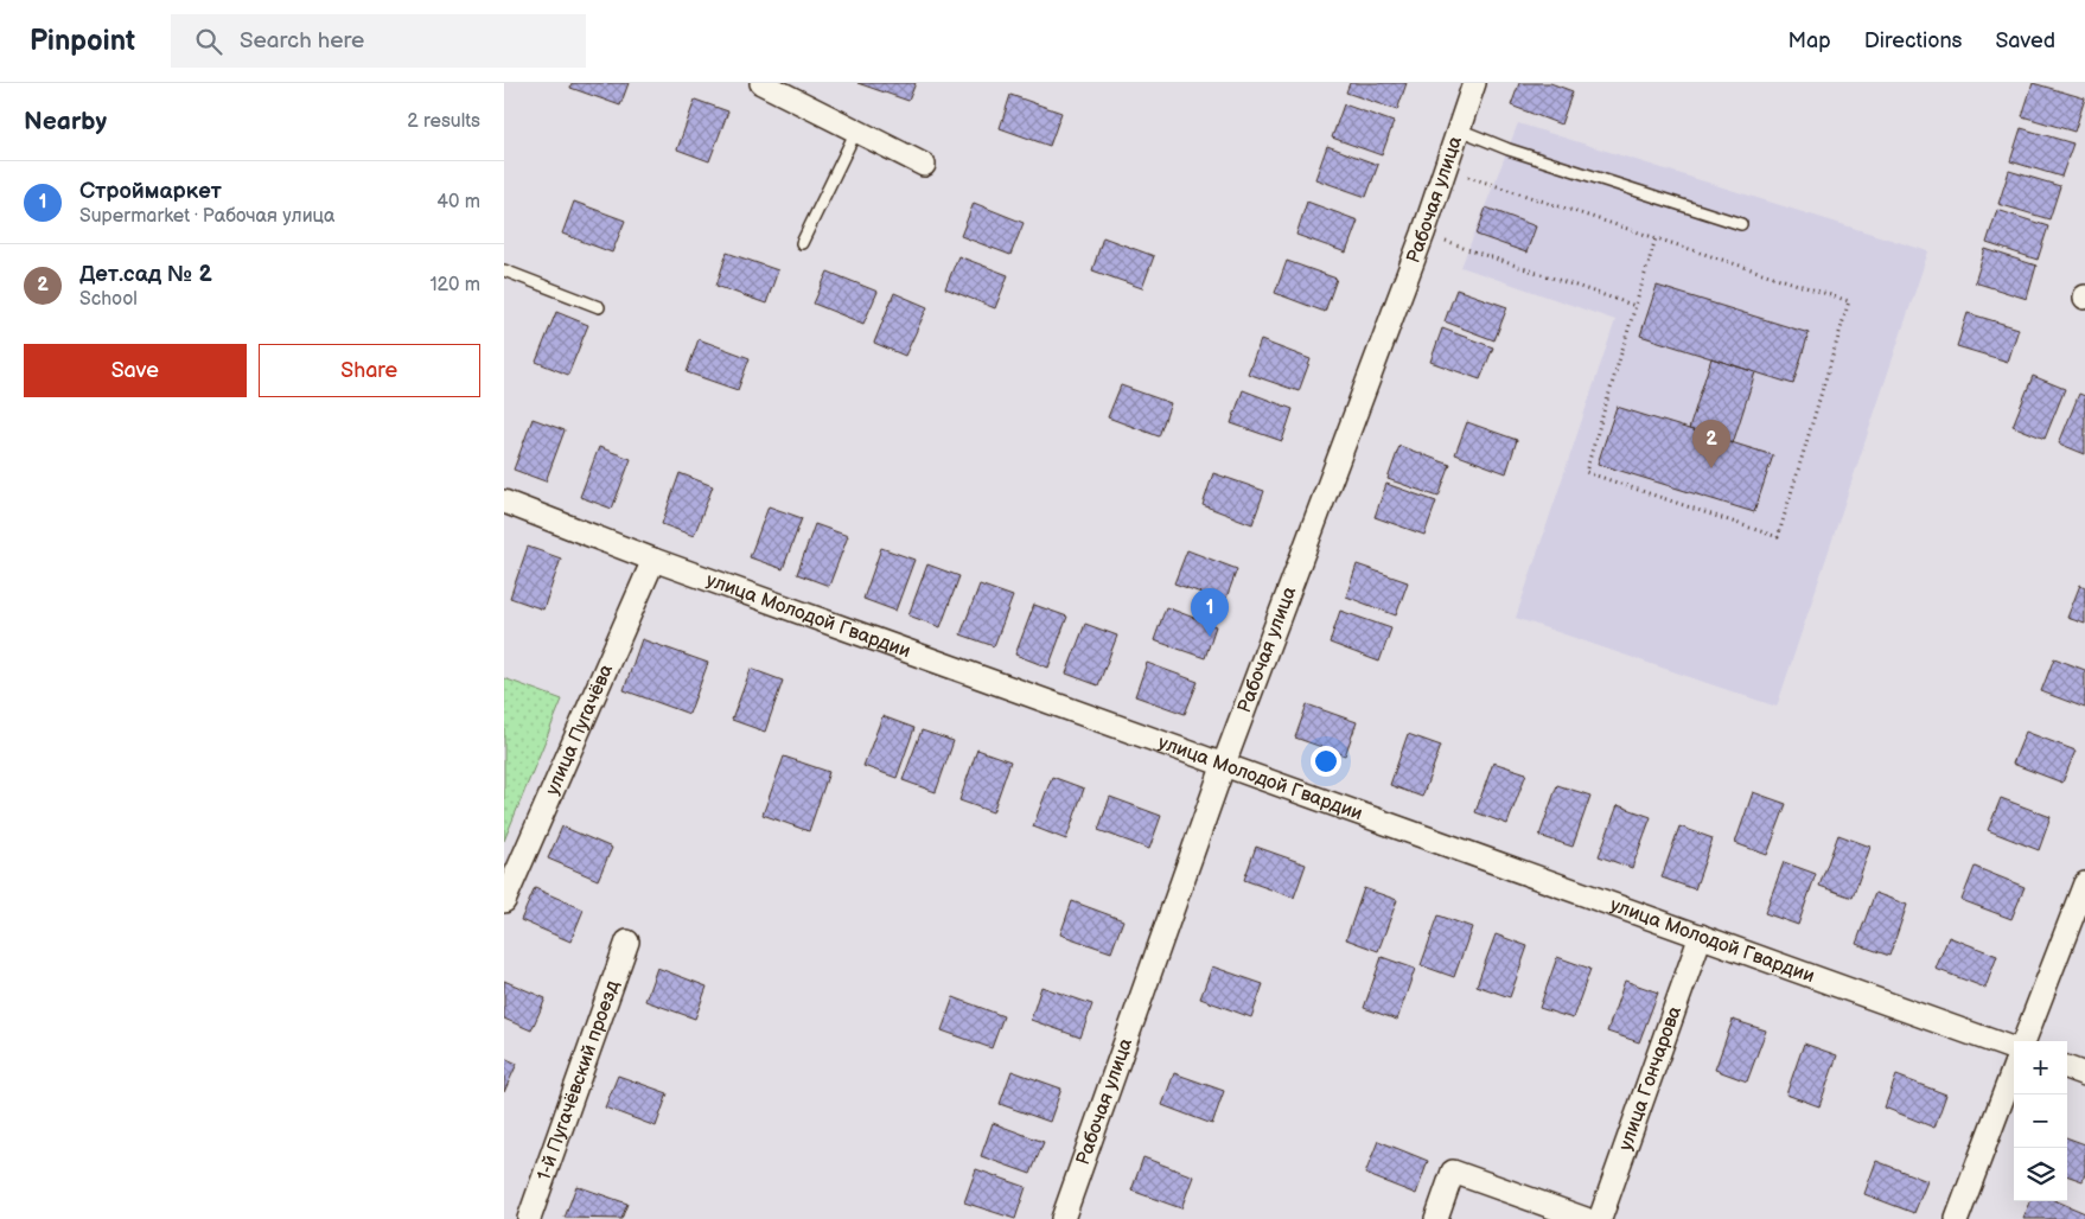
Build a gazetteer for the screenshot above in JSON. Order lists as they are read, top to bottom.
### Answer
{
  "streets": {
    "street": [
      "Рабочая улица",
      "улица Молодой Гвардии",
      "улица Пугачёва",
      "улица Гончарова",
      "1-й Пугачёвский проезд"
    ]
  },
  "crossings": [
    ["Рабочая улица", "улица Молодой Гвардии"],
    ["улица Молодой Гвардии", "улица Пугачёва"],
    ["улица Молодой Гвардии", "улица Гончарова"]
  ],
  "page": {
    "header": "Pinpoint",
    "search": "Search here",
    "nav": ["Map", "Directions", "Saved"],
    "heading": ["Nearby", "2 results"],
    "list": [
      {
        "mark": "1",
        "name": "Строймаркет",
        "note": "Supermarket · Рабочая улица",
        "value": "40 m"
      },
      {
        "mark": "2",
        "name": "Дет.сад № 2",
        "note": "School",
        "value": "120 m"
      }
    ],
    "buttons": ["Save", "Share"],
    "pins": ["2", "1"],
    "map_buttons": ["+", "−"]
  }
}
